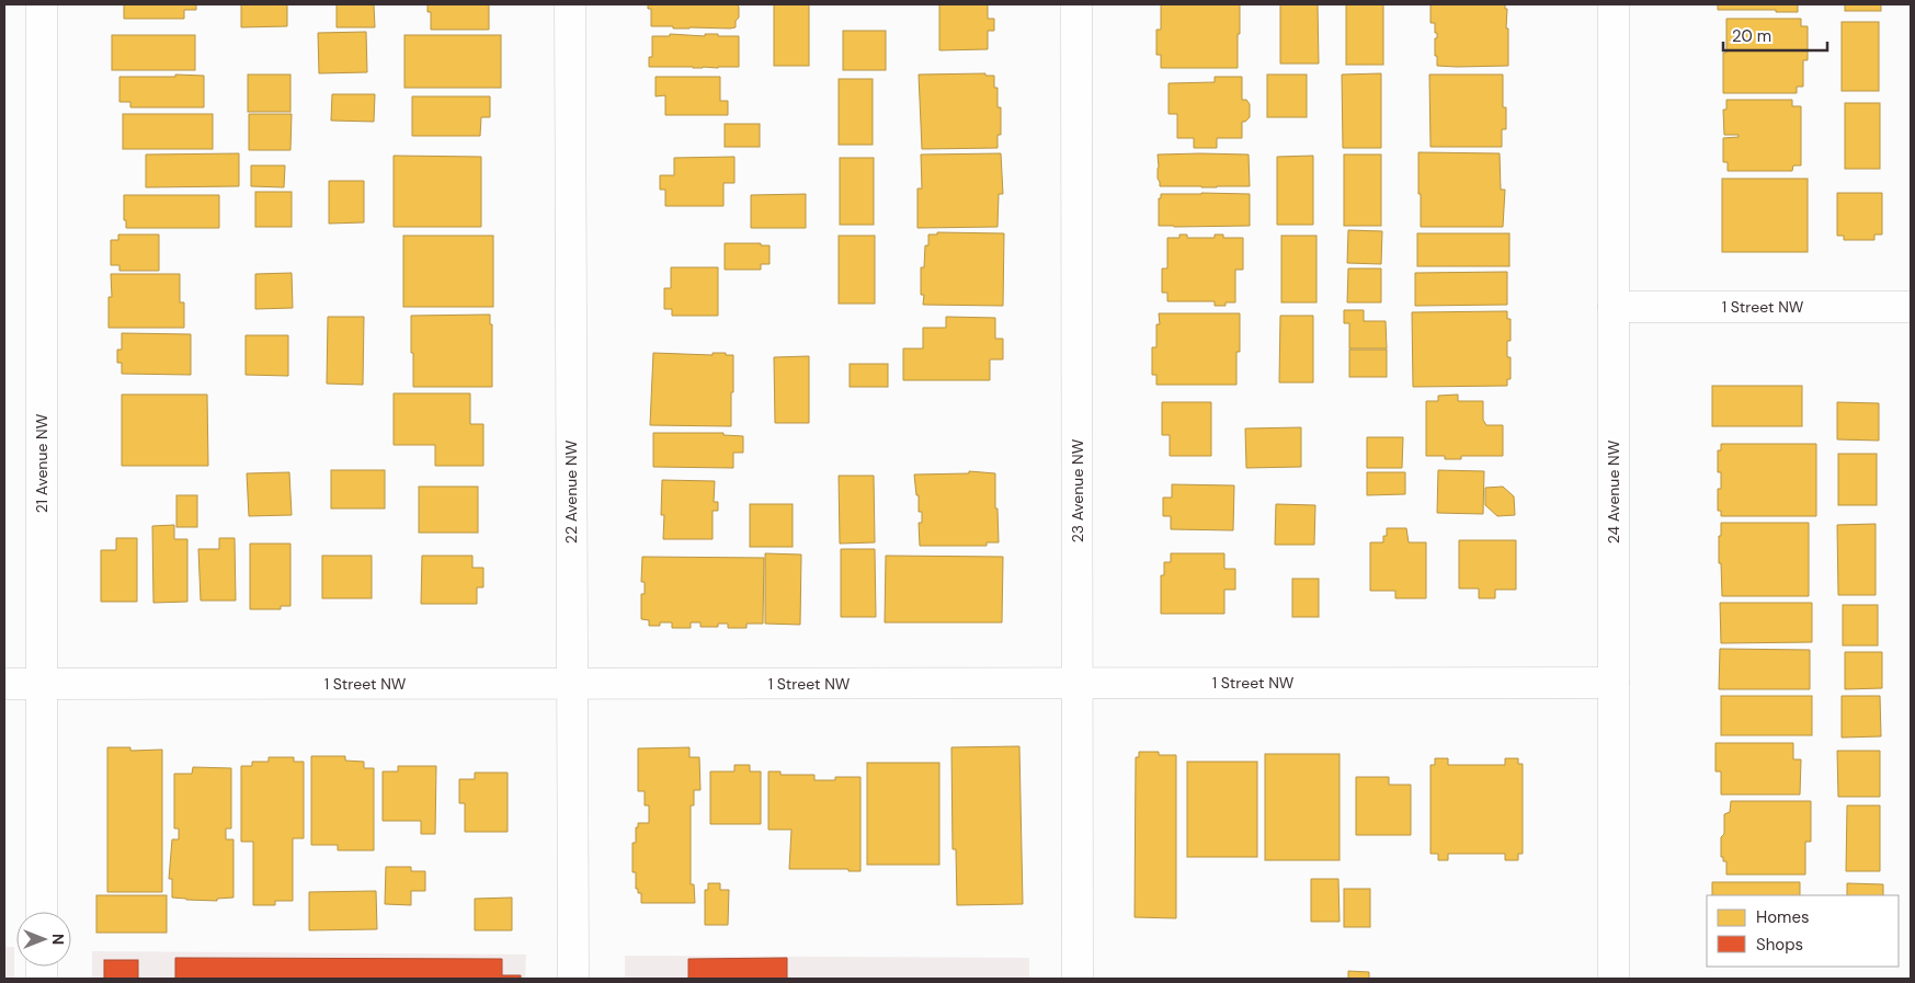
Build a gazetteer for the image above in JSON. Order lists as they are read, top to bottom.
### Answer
{
  "streets": {
    "street": [
      "1 Street NW",
      "21 Avenue NW",
      "23 Avenue NW",
      "22 Avenue NW",
      "24 Avenue NW"
    ]
  },
  "crossings": [
    ["1 Street NW", "21 Avenue NW"],
    ["1 Street NW", "23 Avenue NW"],
    ["1 Street NW", "22 Avenue NW"],
    ["1 Street NW", "24 Avenue NW"]
  ],
  "legend": ["Homes", "Shops"],
  "scale_bar": "20 m",
  "north": "right"
}
